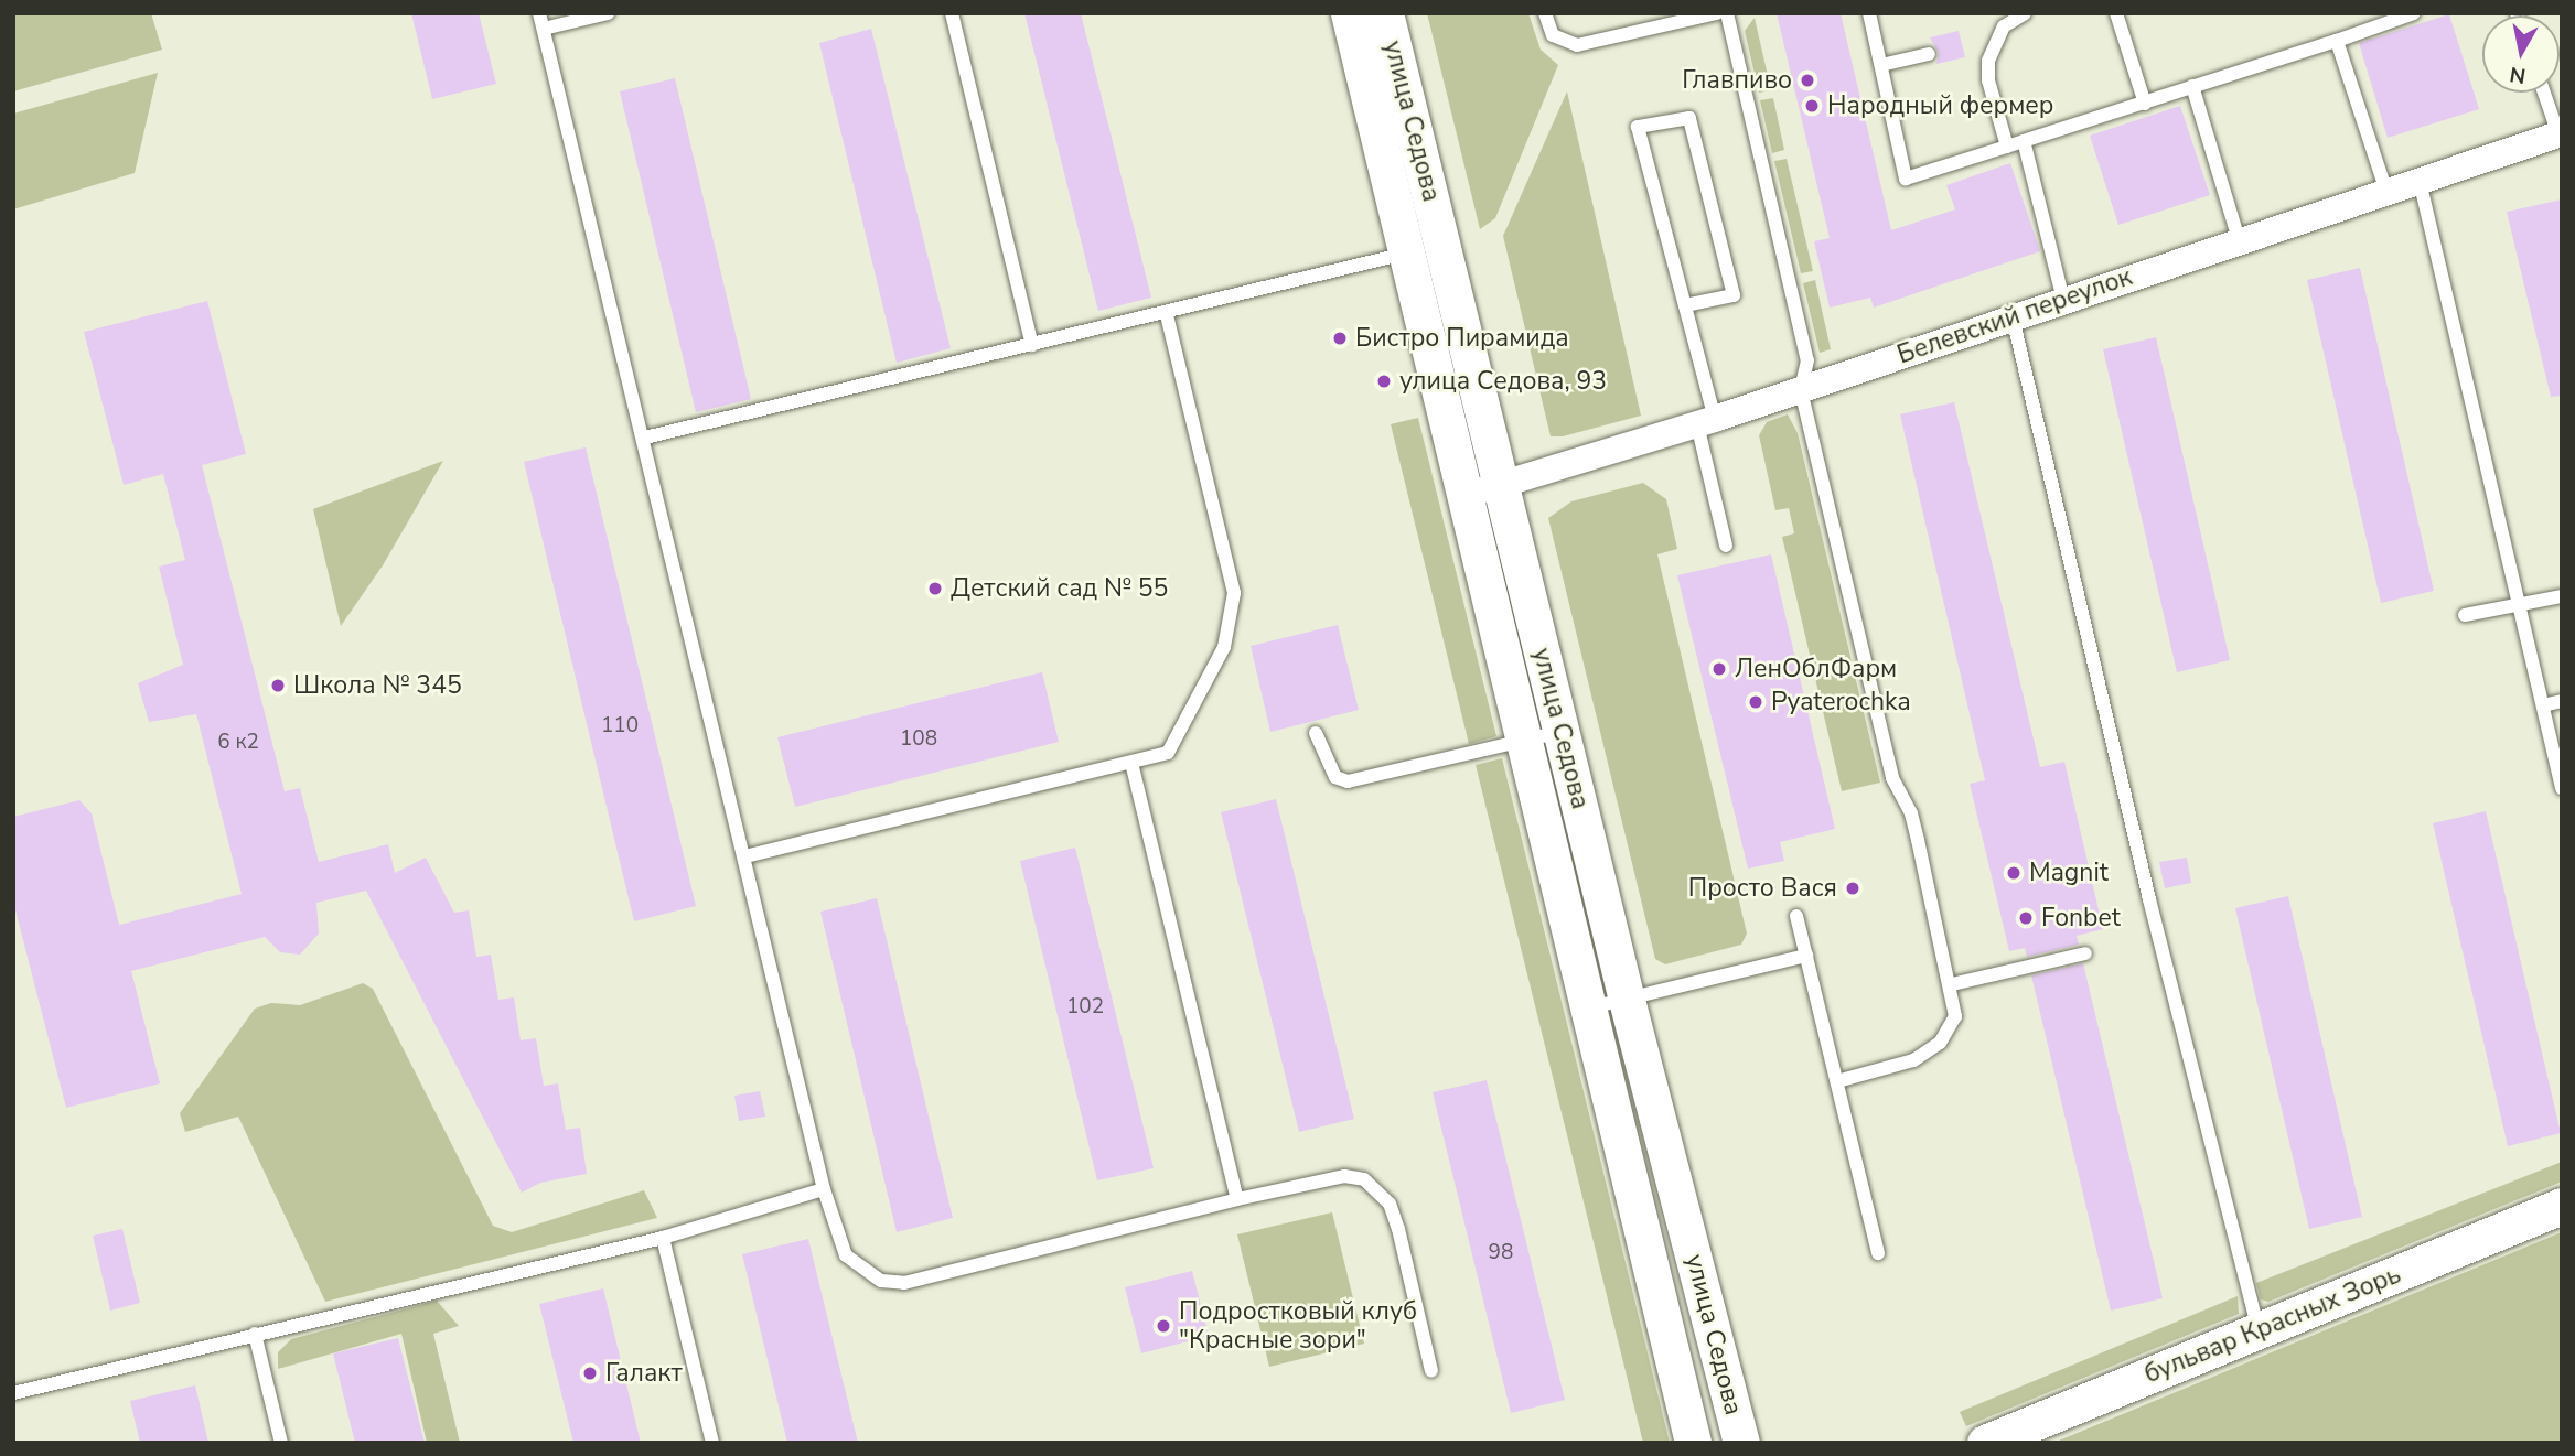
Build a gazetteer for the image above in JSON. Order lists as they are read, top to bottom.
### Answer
{
  "streets": {
    "main road": ["улица Седова", "бульвар Красных Зорь"],
    "street": ["Белевский переулок"]
  },
  "crossings": [
    ["улица Седова", "Белевский переулок"]
  ],
  "places": [
    "Главпиво",
    "Народный фермер",
    "Бистро Пирамида",
    "улица Седова, 93",
    "Детский сад № 55",
    "ЛенОблФарм",
    "Школа № 345",
    "Pyaterochka",
    "Magnit",
    "Просто Вася",
    "Fonbet",
    "Подростковый клуб \"Красные зори\"",
    "Галакт"
  ],
  "house_numbers": [
    "110",
    "108",
    "6 к2",
    "102",
    "98"
  ],
  "north": "bottom"
}
